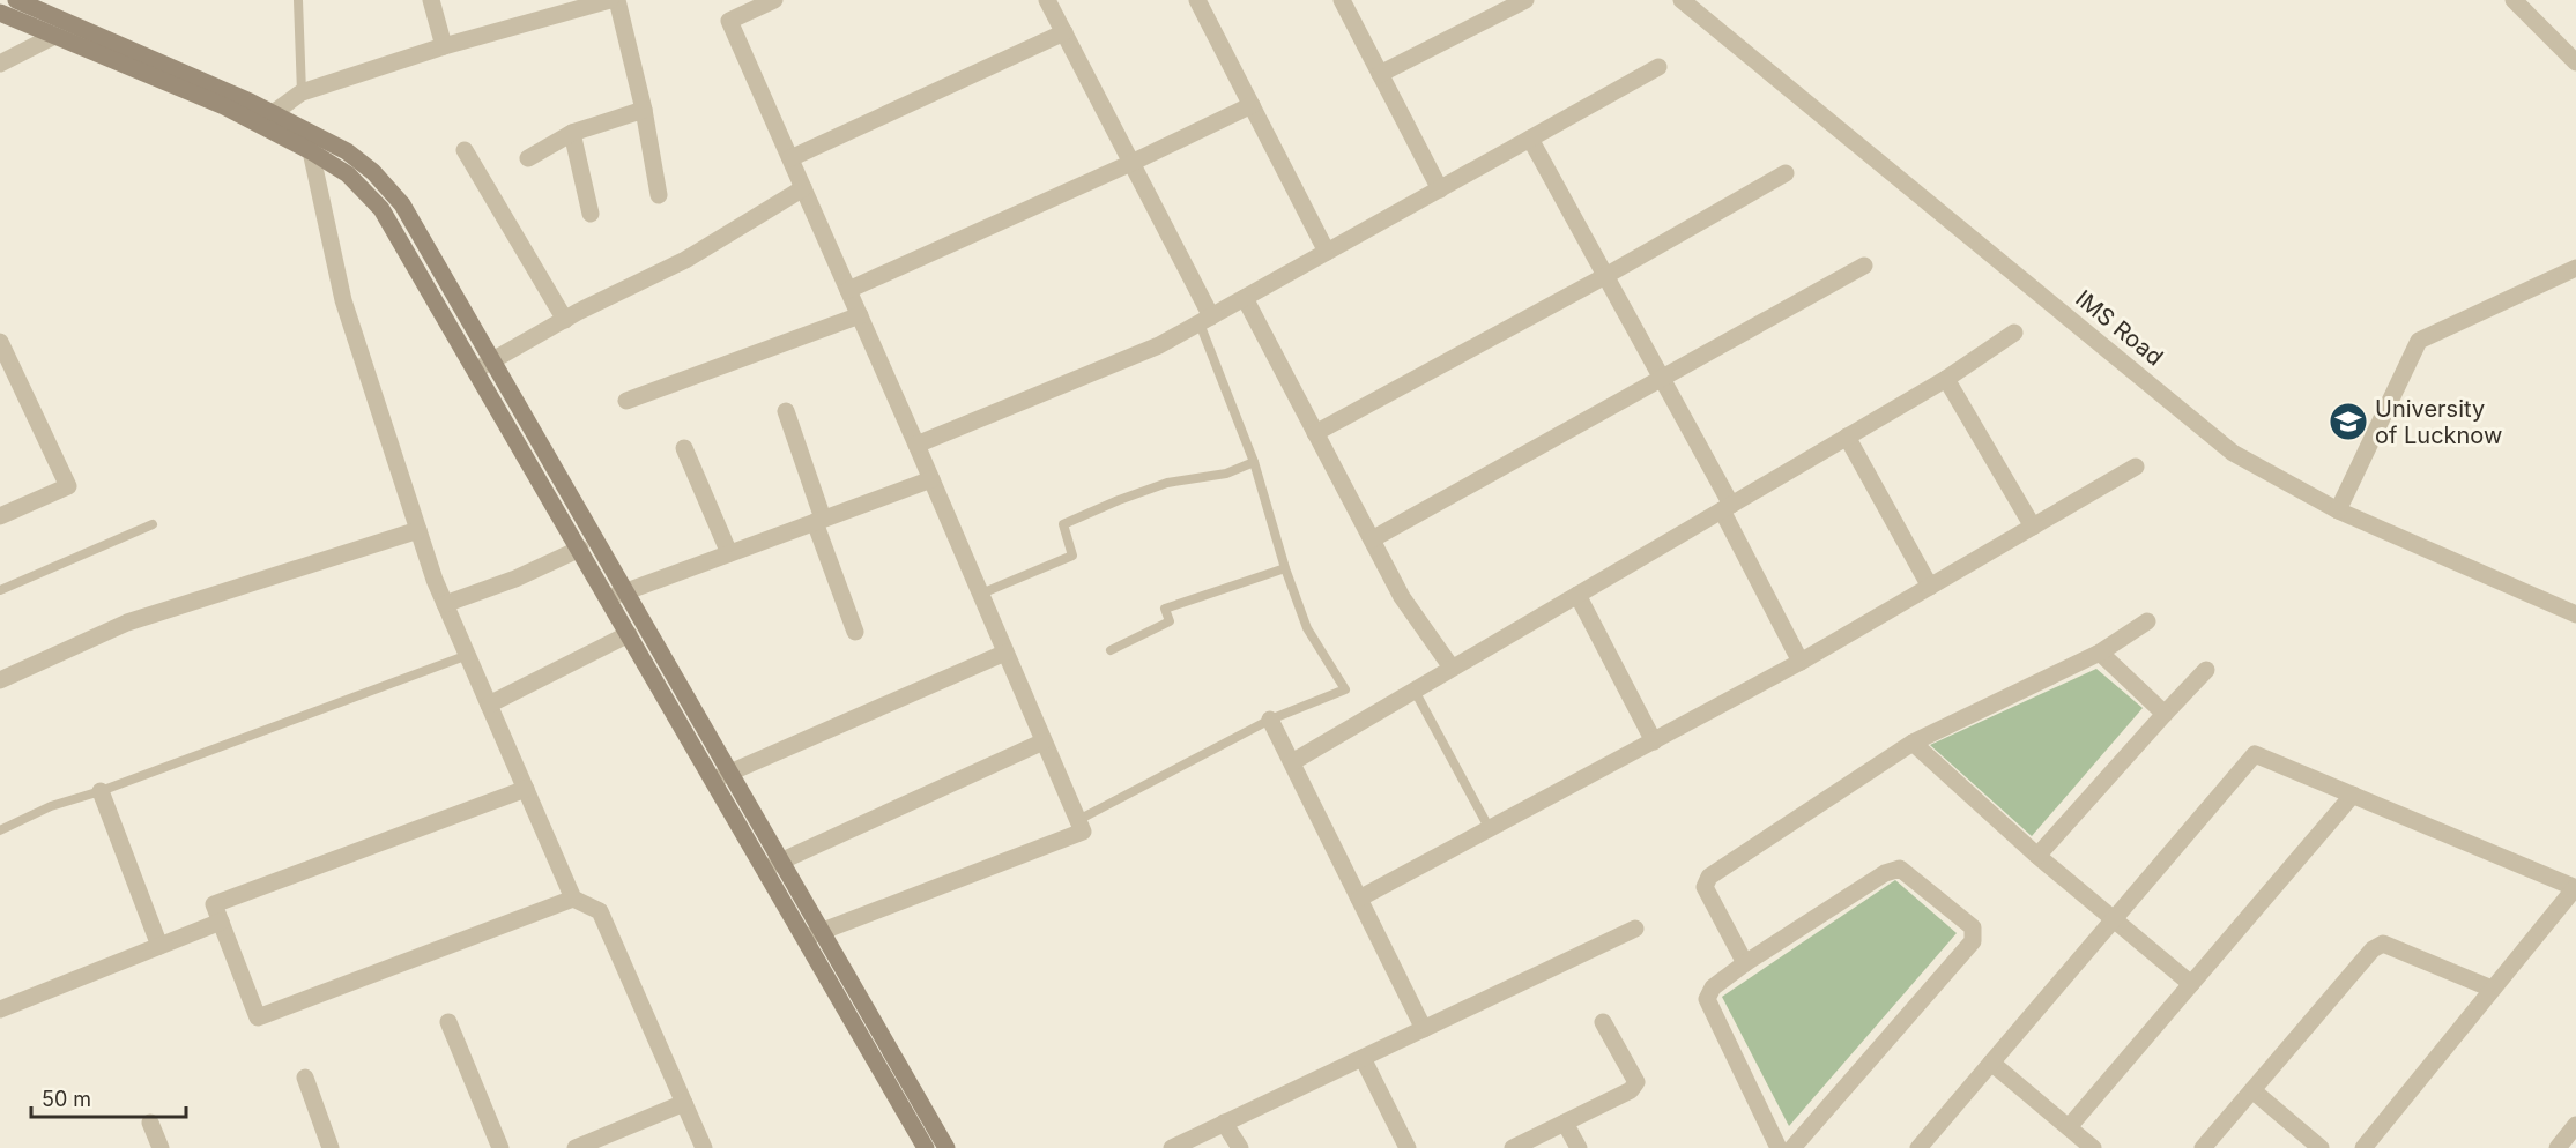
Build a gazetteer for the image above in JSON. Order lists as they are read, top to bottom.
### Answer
{
  "streets": {
    "street": ["IMS Road"]
  },
  "places": {
    "school or university": ["University of Lucknow"]
  },
  "scale_bar": "50 m"
}
